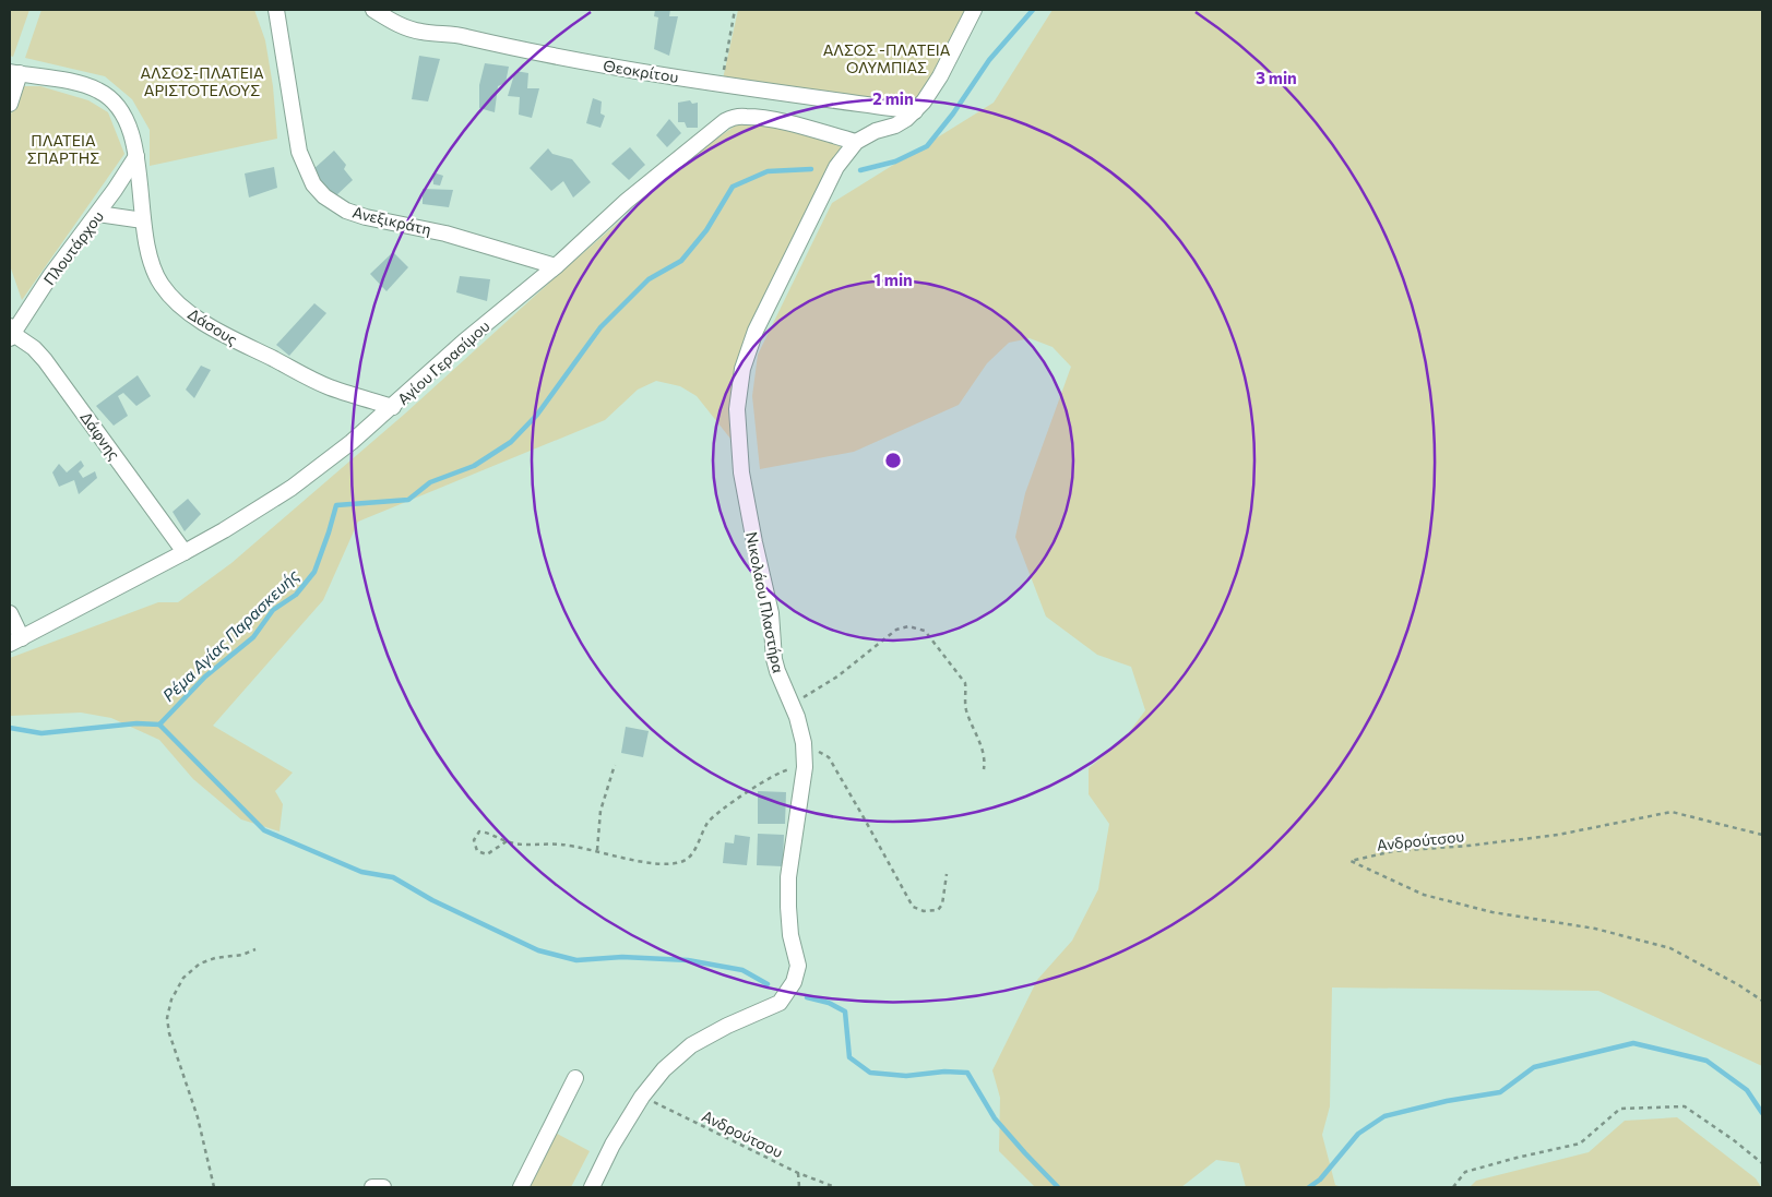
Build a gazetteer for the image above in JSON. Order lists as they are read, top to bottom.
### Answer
{
  "streets": {
    "street": [
      "Θεοκρίτου",
      "Ανεξικράτη",
      "Πλουτάρχου",
      "Δάσους",
      "Αγίου Γερασίμου",
      "Δάφνης",
      "Νικολάου Πλαστήρα"
    ],
    "path": ["Ανδρούτσου"]
  },
  "crossings": [
    ["Ανεξικράτη", "Αγίου Γερασίμου"],
    ["Πλουτάρχου", "Δάσους"],
    ["Πλουτάρχου", "Δάφνης"],
    ["Δάσους", "Αγίου Γερασίμου"],
    ["Αγίου Γερασίμου", "Δάφνης"],
    ["Αγίου Γερασίμου", "Νικολάου Πλαστήρα"],
    ["Νικολάου Πλαστήρα", "Ανδρούτσου"]
  ],
  "water": ["Ρέμα Αγίας Παρασκευής"],
  "parks": ["ΑΛΣΟΣ -ΠΛΑΤΕΙΑ ΟΛΥΜΠΙΑΣ", "ΑΛΣΟΣ-ΠΛΑΤΕΙΑ ΑΡΙΣΤΟΤΕΛΟΥΣ", "ΠΛΑΤΕΙΑ ΣΠΑΡΤΗΣ"],
  "rings": ["3 min", "2 min", "1 min"]
}
